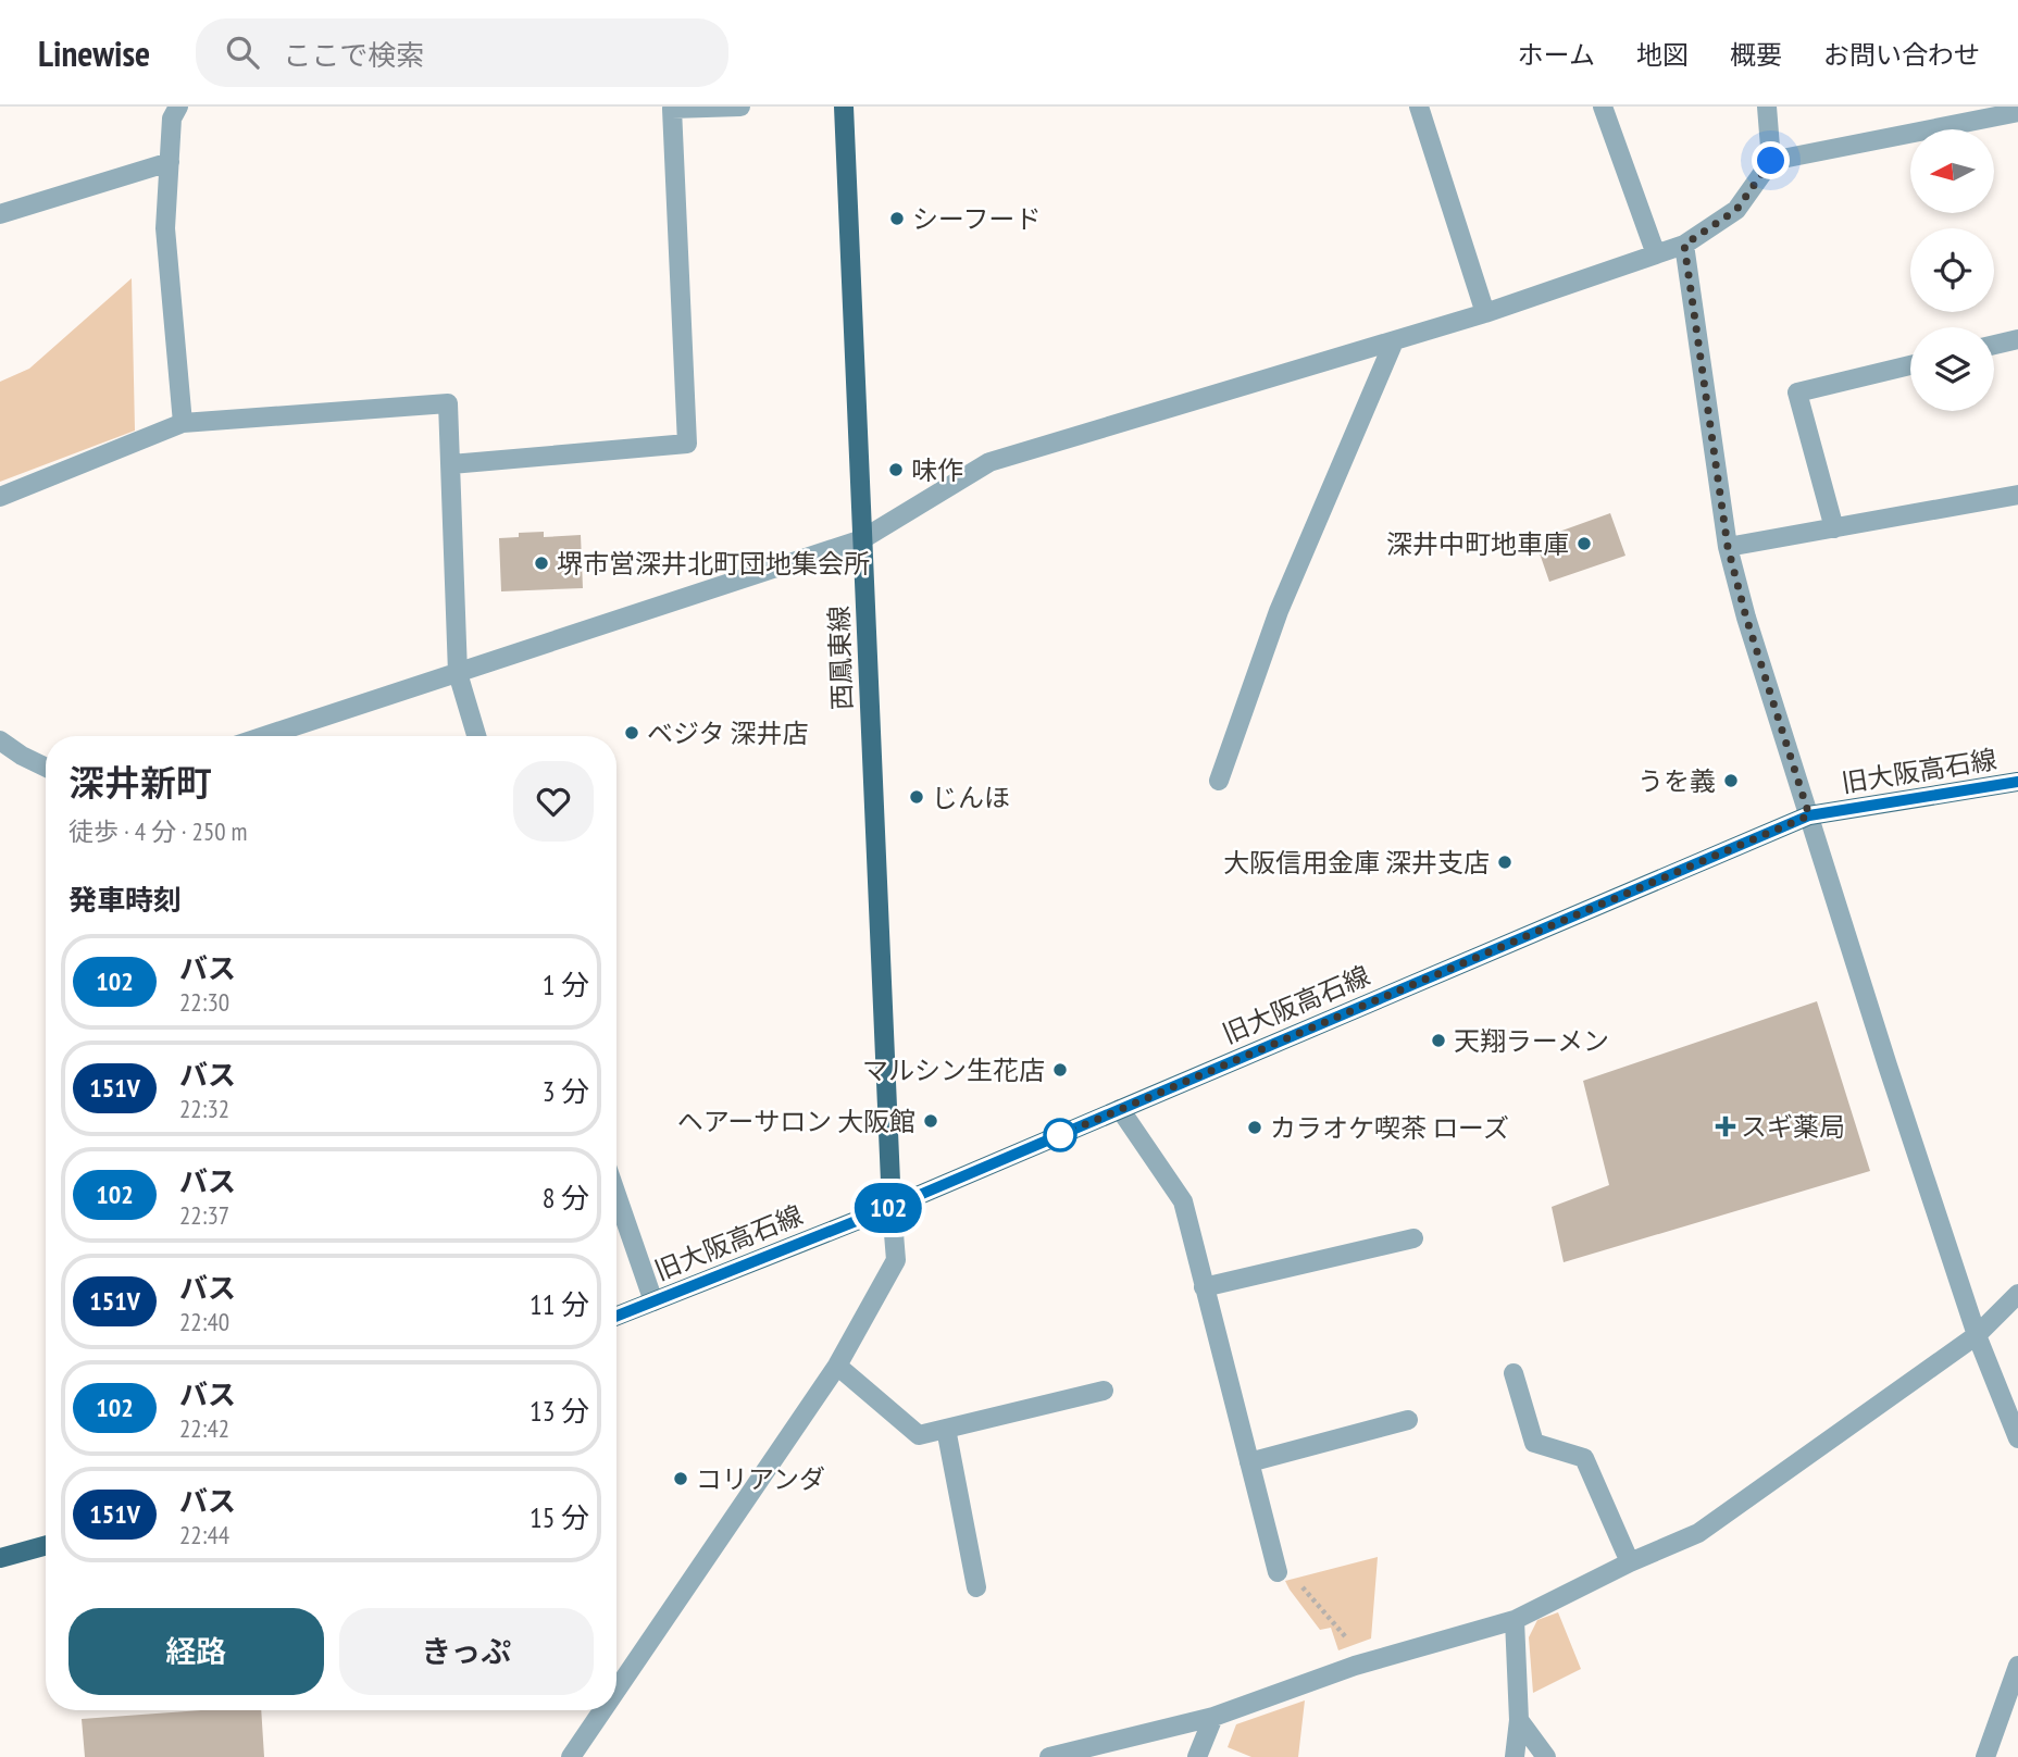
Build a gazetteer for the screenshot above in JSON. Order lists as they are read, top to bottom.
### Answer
{
  "streets": {
    "main road": ["西鳳東線", "旧大阪高石線"]
  },
  "crossings": [
    ["西鳳東線", "旧大阪高石線"]
  ],
  "places": {
    "other": [
      "シーフード",
      "味作",
      "深井中町地車庫",
      "堺市営深井北町団地集会所",
      "ベジタ 深井店",
      "うを義",
      "じんほ",
      "大阪信用金庫 深井支店",
      "天翔ラーメン",
      "マルシン生花店",
      "ヘアーサロン 大阪館",
      "カラオケ喫茶 ローズ",
      "コリアンダ"
    ],
    "health": ["スギ薬局"]
  },
  "lines": ["bus line 102"],
  "north": "left",
  "page": {
    "header": "Linewise",
    "search": "ここで検索",
    "nav": [
      "ホーム",
      "地図",
      "概要",
      "お問い合わせ"
    ],
    "on_map": "102",
    "heading": [
      ["深井新町", "徒歩 · 4 分 · 250 m"],
      "発車時刻"
    ],
    "list": [
      {
        "mark": "102",
        "name": "バス",
        "note": "22:30",
        "value": "1 分"
      },
      {
        "mark": "151V",
        "name": "バス",
        "note": "22:32",
        "value": "3 分"
      },
      {
        "mark": "102",
        "name": "バス",
        "note": "22:37",
        "value": "8 分"
      },
      {
        "mark": "151V",
        "name": "バス",
        "note": "22:40",
        "value": "11 分"
      },
      {
        "mark": "102",
        "name": "バス",
        "note": "22:42",
        "value": "13 分"
      },
      {
        "mark": "151V",
        "name": "バス",
        "note": "22:44",
        "value": "15 分"
      }
    ],
    "buttons": ["経路", "きっぷ"]
  }
}
